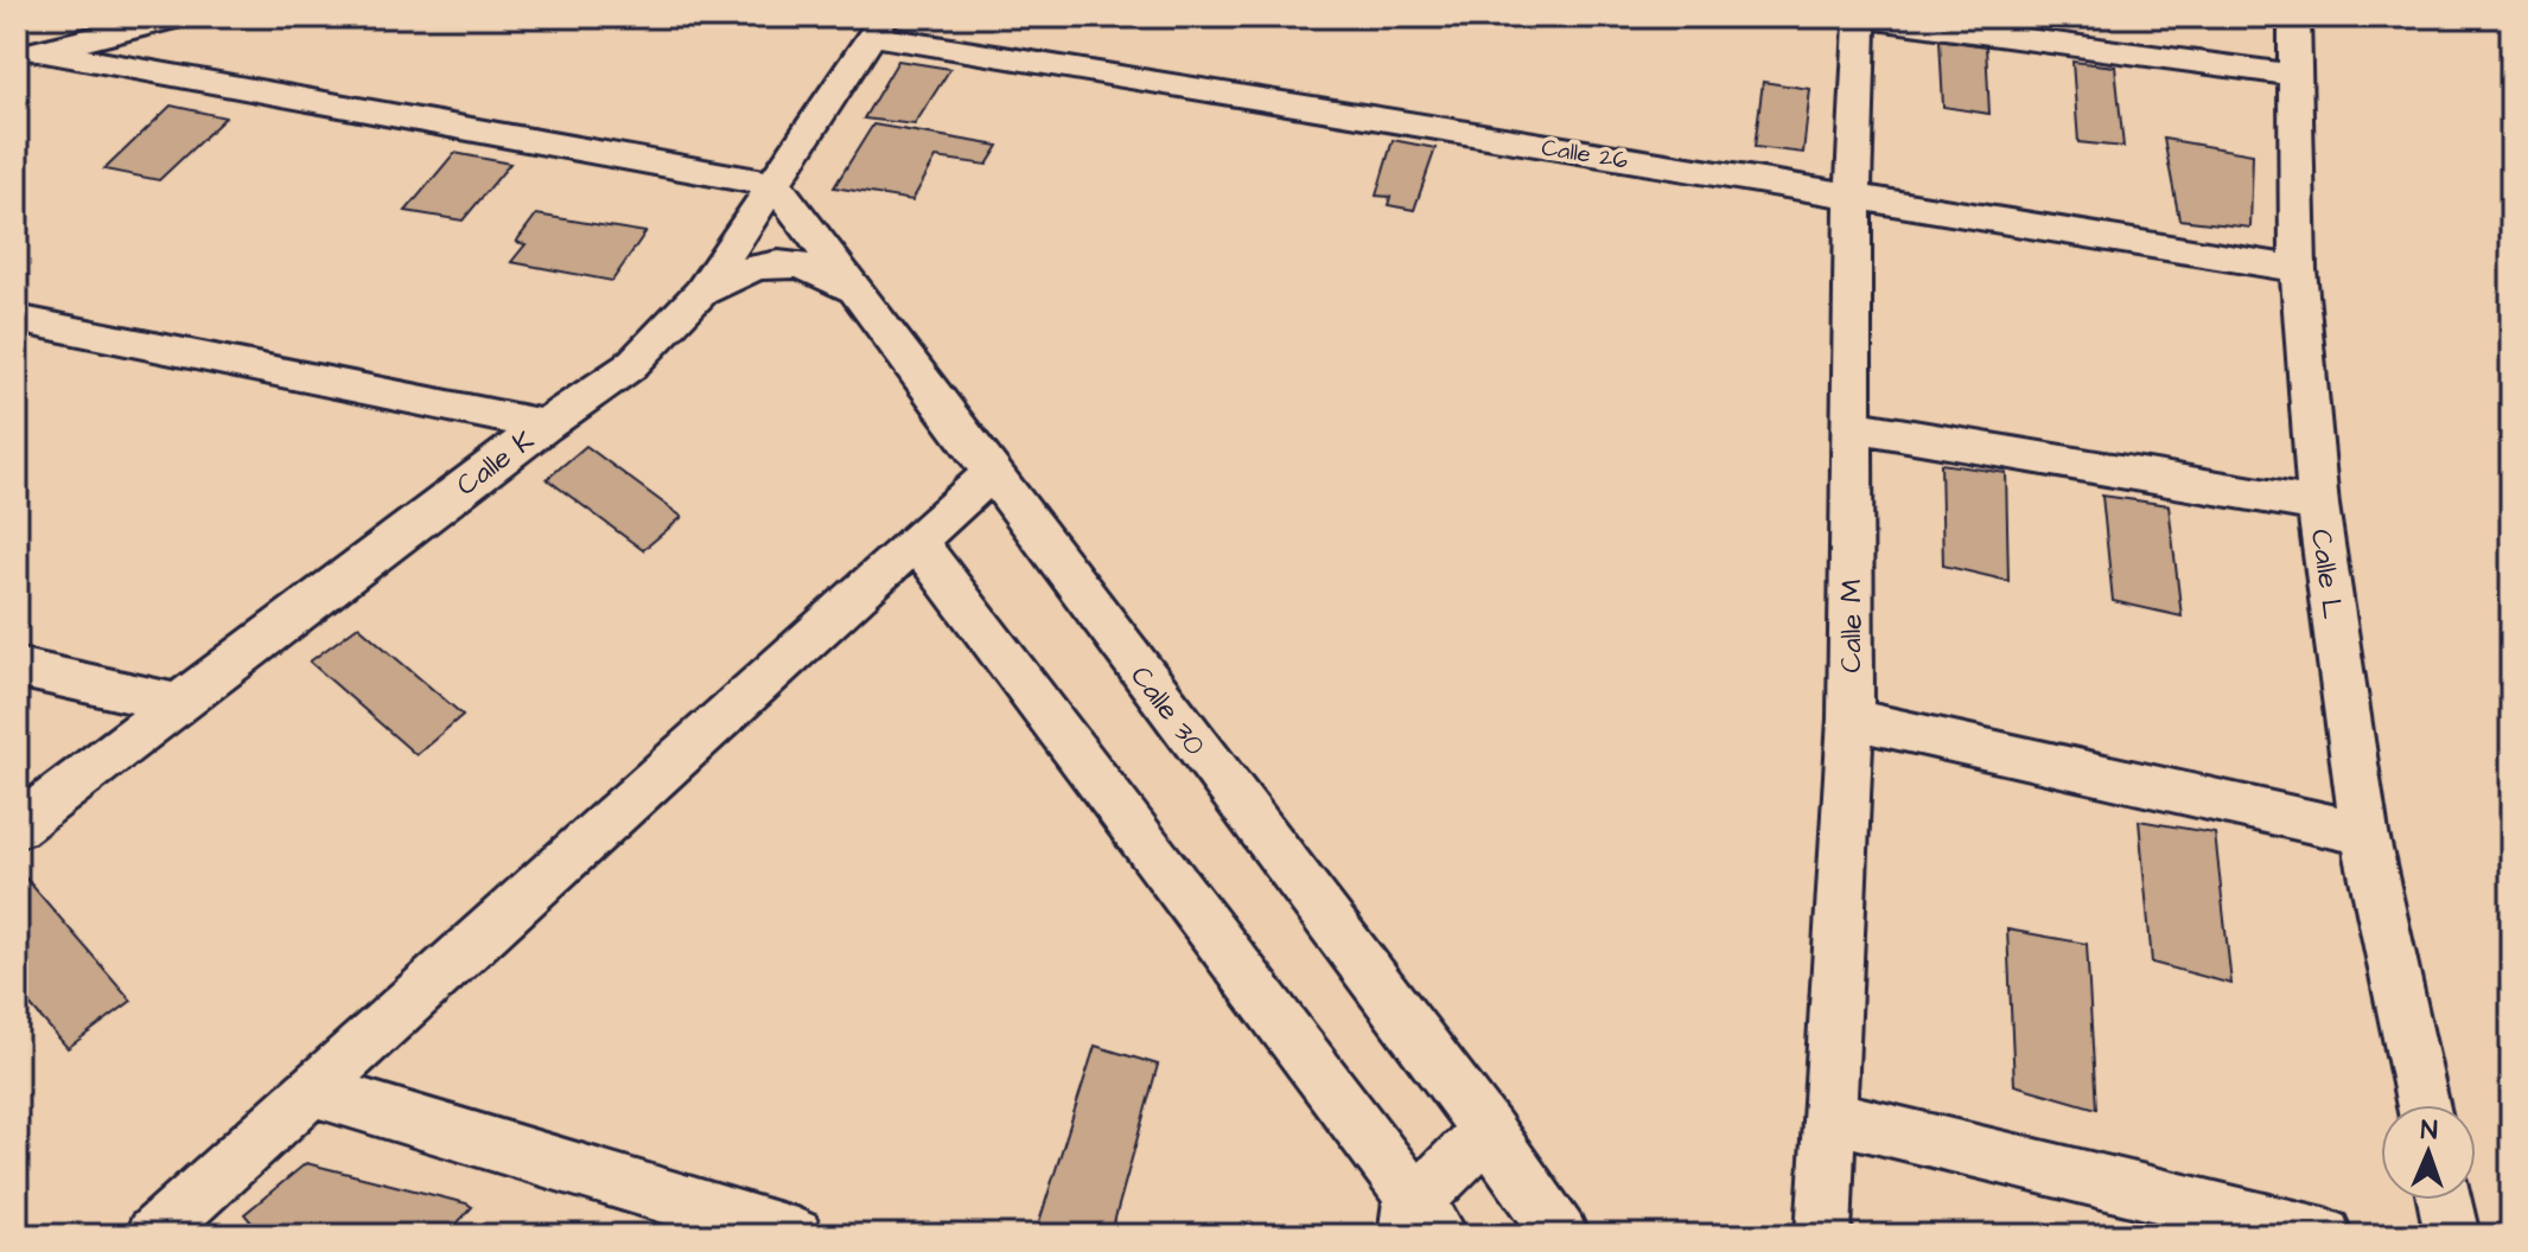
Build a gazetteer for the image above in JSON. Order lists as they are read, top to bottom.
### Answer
{
  "streets": {
    "street": [
      "Calle 26",
      "Calle K",
      "Calle L",
      "Calle M",
      "Calle 30"
    ]
  },
  "crossings": [
    ["Calle 26", "Calle K"],
    ["Calle 26", "Calle L"],
    ["Calle 26", "Calle M"],
    ["Calle K", "Calle 30"]
  ],
  "north": "top"
}
